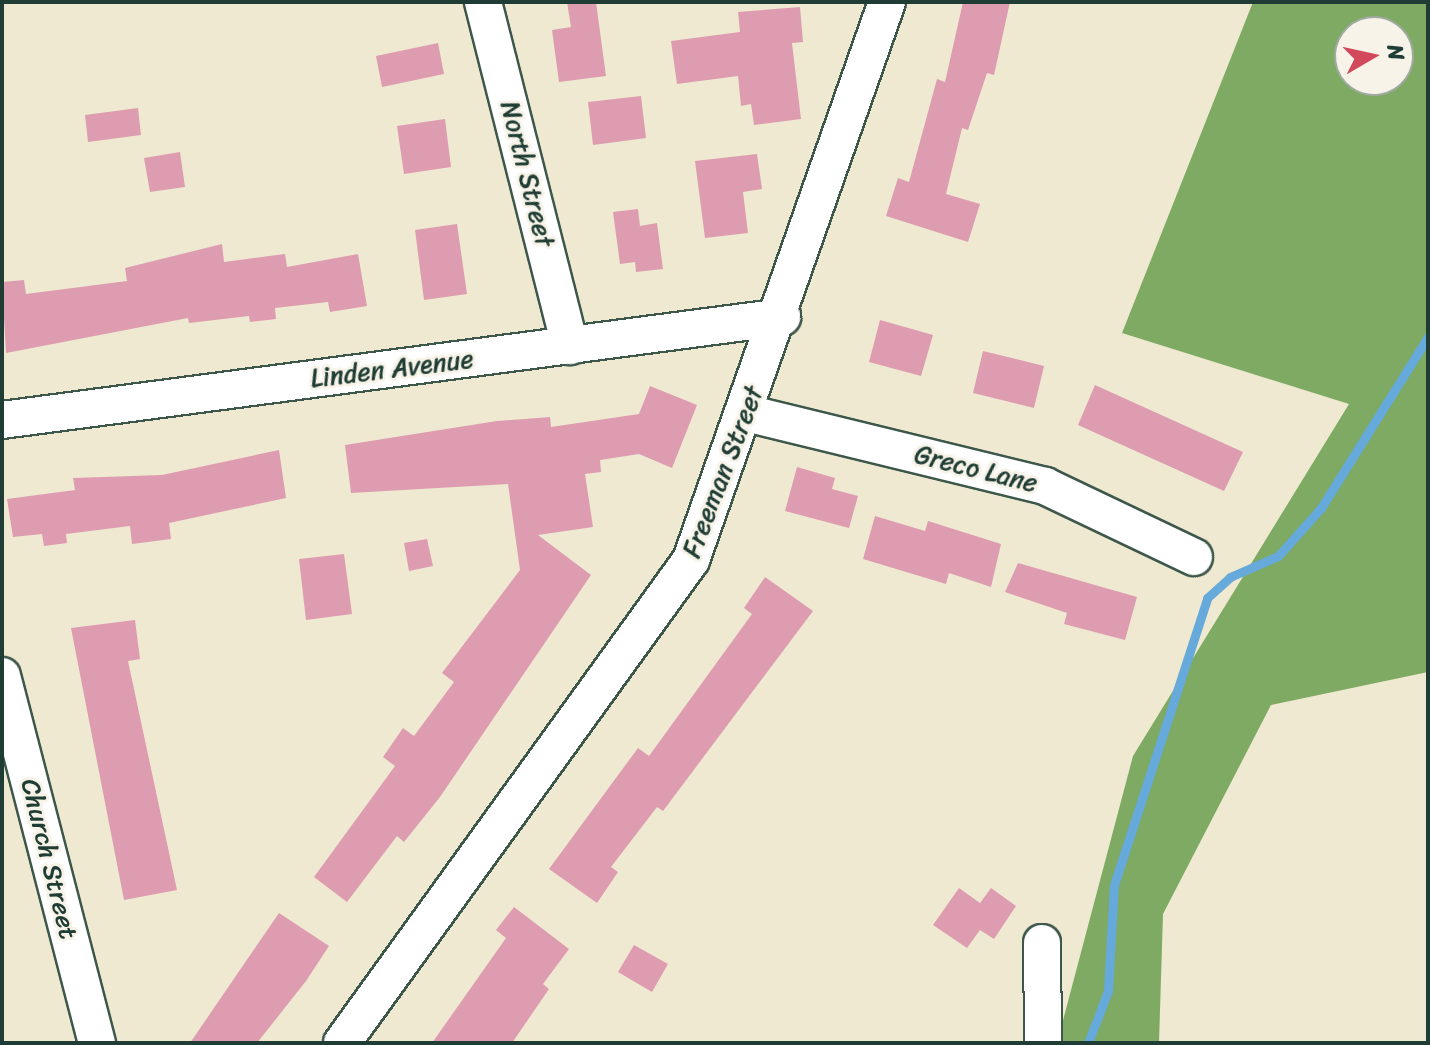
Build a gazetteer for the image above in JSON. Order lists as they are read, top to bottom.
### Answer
{
  "streets": {
    "street": [
      "North Street",
      "Linden Avenue",
      "Greco Lane",
      "Freeman Street",
      "Church Street"
    ]
  },
  "crossings": [
    ["North Street", "Linden Avenue"],
    ["Linden Avenue", "Freeman Street"],
    ["Greco Lane", "Freeman Street"]
  ],
  "north": "right"
}
